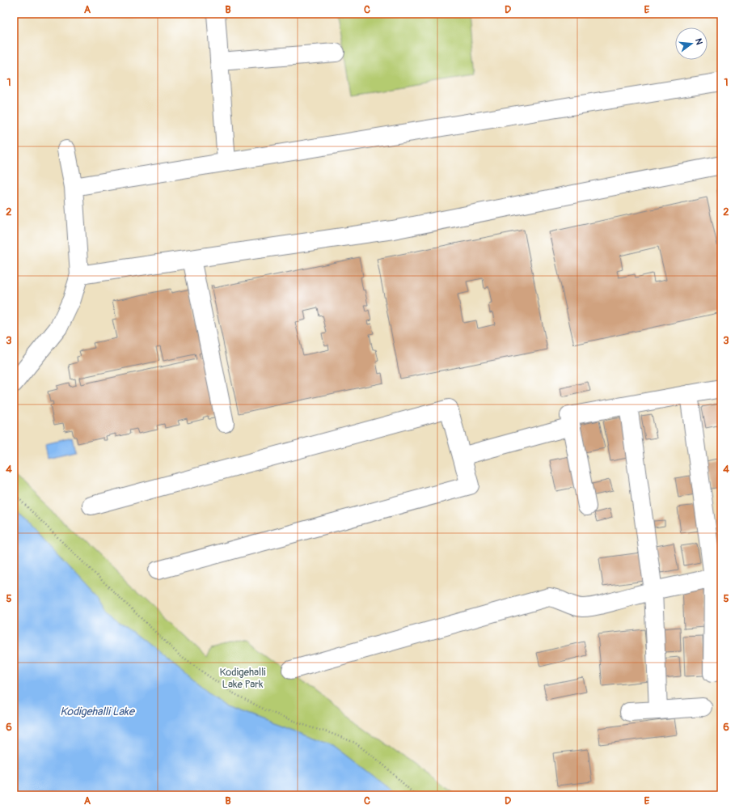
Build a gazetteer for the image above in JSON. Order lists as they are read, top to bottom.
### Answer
{
  "water": ["Kodigehalli Lake"],
  "parks": ["Kodigehalli Lake Park"],
  "north": "right",
  "grid": {
    "columns": [
      "A",
      "B",
      "C",
      "D",
      "E"
    ],
    "rows": [
      "1",
      "2",
      "3",
      "4",
      "5",
      "6"
    ]
  }
}
